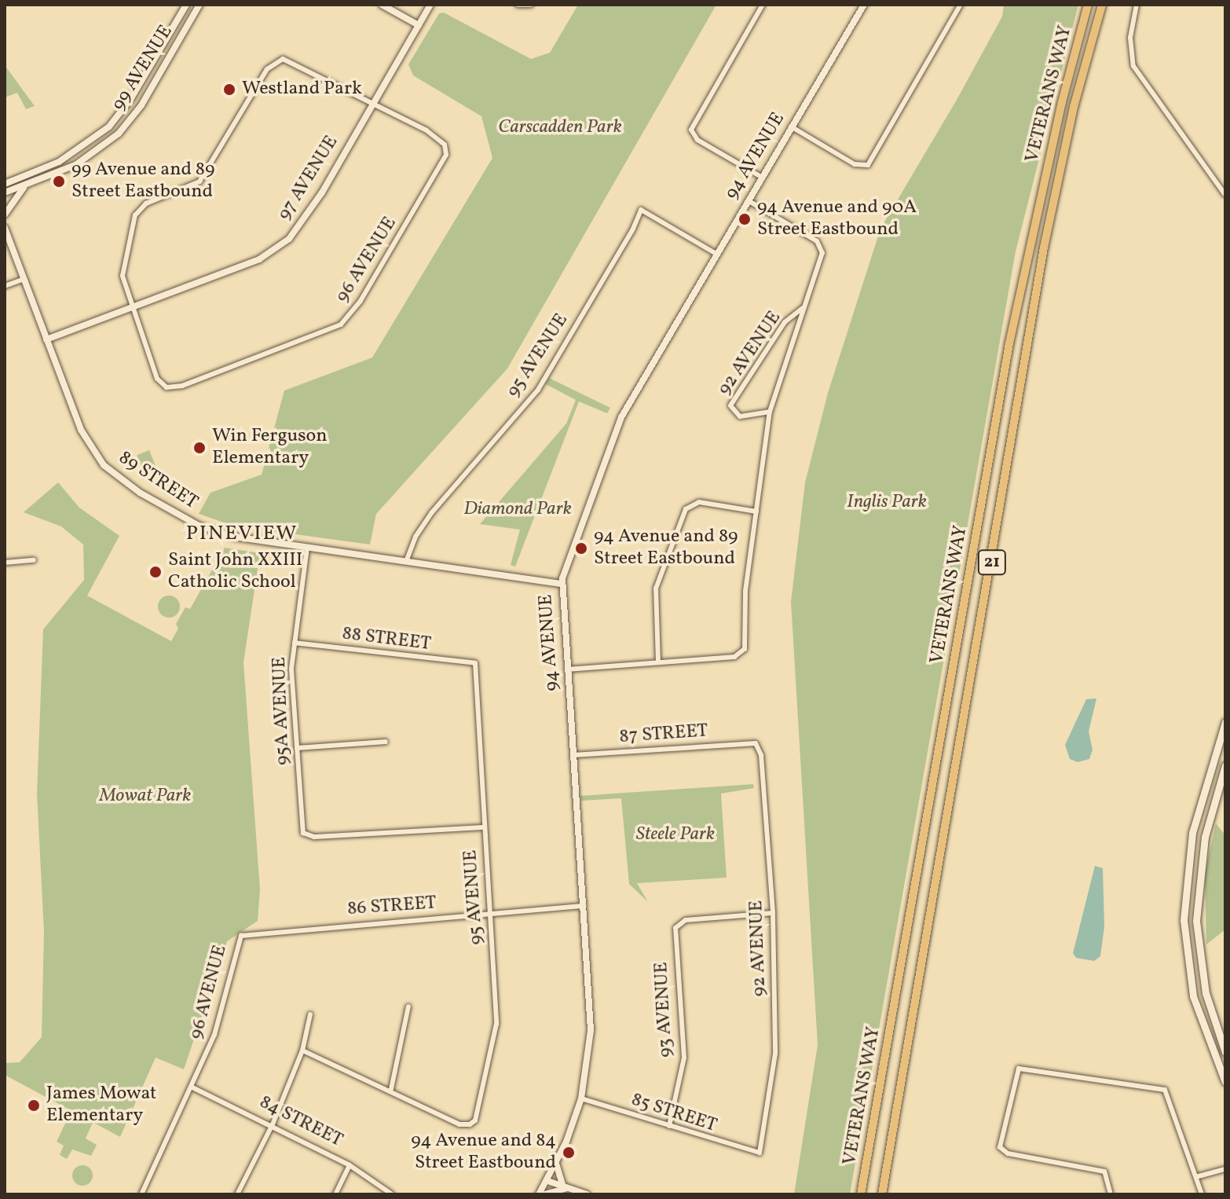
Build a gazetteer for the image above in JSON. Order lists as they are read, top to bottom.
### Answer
{
  "streets": {
    "main road": ["VETERANS WAY", "21"],
    "street": [
      "99 AVENUE",
      "94 AVENUE",
      "97 AVENUE",
      "96 AVENUE",
      "92 AVENUE",
      "95 AVENUE",
      "89 STREET",
      "88 STREET",
      "95A AVENUE",
      "87 STREET",
      "86 STREET",
      "93 AVENUE",
      "85 STREET",
      "84 STREET"
    ]
  },
  "crossings": [
    ["94 AVENUE", "95 AVENUE"],
    ["94 AVENUE", "89 STREET"],
    ["94 AVENUE", "87 STREET"],
    ["94 AVENUE", "86 STREET"],
    ["94 AVENUE", "85 STREET"],
    ["97 AVENUE", "96 AVENUE"],
    ["97 AVENUE", "89 STREET"],
    ["96 AVENUE", "86 STREET"],
    ["96 AVENUE", "84 STREET"],
    ["92 AVENUE", "87 STREET"],
    ["92 AVENUE", "93 AVENUE"],
    ["92 AVENUE", "85 STREET"],
    ["95 AVENUE", "89 STREET"],
    ["95 AVENUE", "88 STREET"],
    ["95 AVENUE", "95A AVENUE"],
    ["95 AVENUE", "86 STREET"],
    ["89 STREET", "95A AVENUE"],
    ["88 STREET", "95A AVENUE"],
    ["93 AVENUE", "85 STREET"]
  ],
  "districts": ["PINEVIEW"],
  "parks": [
    "Carscadden Park",
    "Inglis Park",
    "Diamond Park",
    "Mowat Park",
    "Steele Park"
  ],
  "places": [
    "Westland Park",
    "99 Avenue and 89 Street Eastbound",
    "94 Avenue and 90A Street Eastbound",
    "Win Ferguson Elementary",
    "94 Avenue and 89 Street Eastbound",
    "Saint John XXIII Catholic School",
    "James Mowat Elementary",
    "94 Avenue and 84 Street Eastbound"
  ]
}
